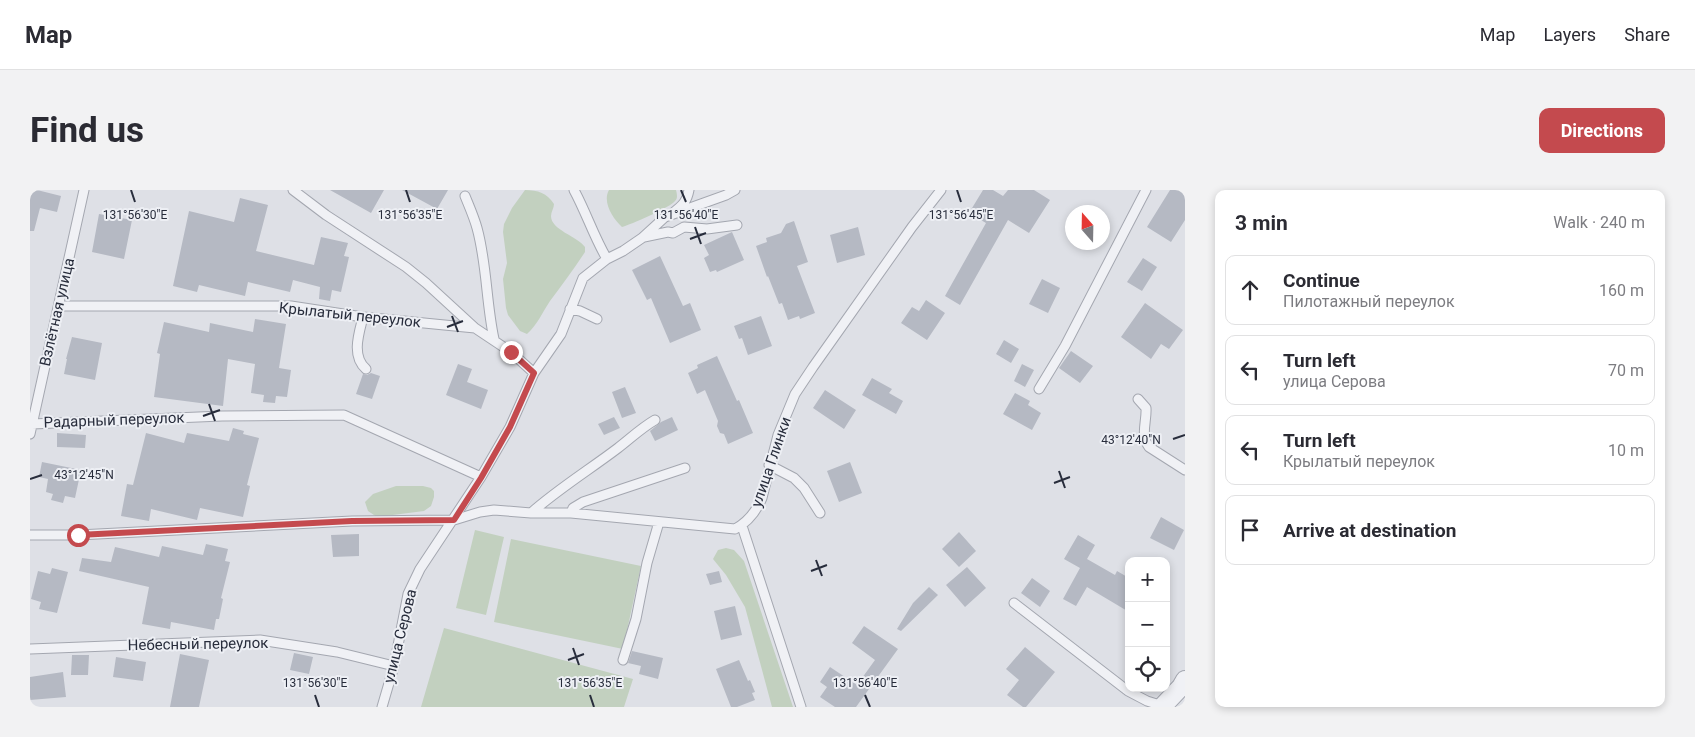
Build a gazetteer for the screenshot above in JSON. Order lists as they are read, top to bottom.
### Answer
{
  "streets": {
    "lane": [
      "Взлётная улица",
      "Крылатый переулок",
      "Радарный переулок",
      "улица Глинки",
      "улица Серова",
      "Небесный переулок"
    ]
  },
  "crossings": [
    ["Взлётная улица", "Крылатый переулок"],
    ["Взлётная улица", "Радарный переулок"],
    ["Крылатый переулок", "улица Серова"],
    ["Радарный переулок", "улица Серова"],
    ["улица Серова", "Небесный переулок"]
  ],
  "north": "top",
  "page": {
    "header": "Map",
    "nav": ["Map", "Layers", "Share"],
    "buttons": "Directions",
    "title": "Find us",
    "heading": ["3 min", "Walk · 240 m"],
    "list": [
      ["Continue", "Пилотажный переулок", "160 m"],
      ["Turn left", "улица Серова", "70 m"],
      ["Turn left", "Крылатый переулок", "10 m"],
      "Arrive at destination"
    ],
    "map_buttons": ["+", "−"]
  },
  "coordinates": [
    "131°56'30\"E",
    "131°56'35\"E",
    "131°56'40\"E",
    "131°56'45\"E",
    "43°12'40\"N",
    "43°12'45\"N"
  ]
}
